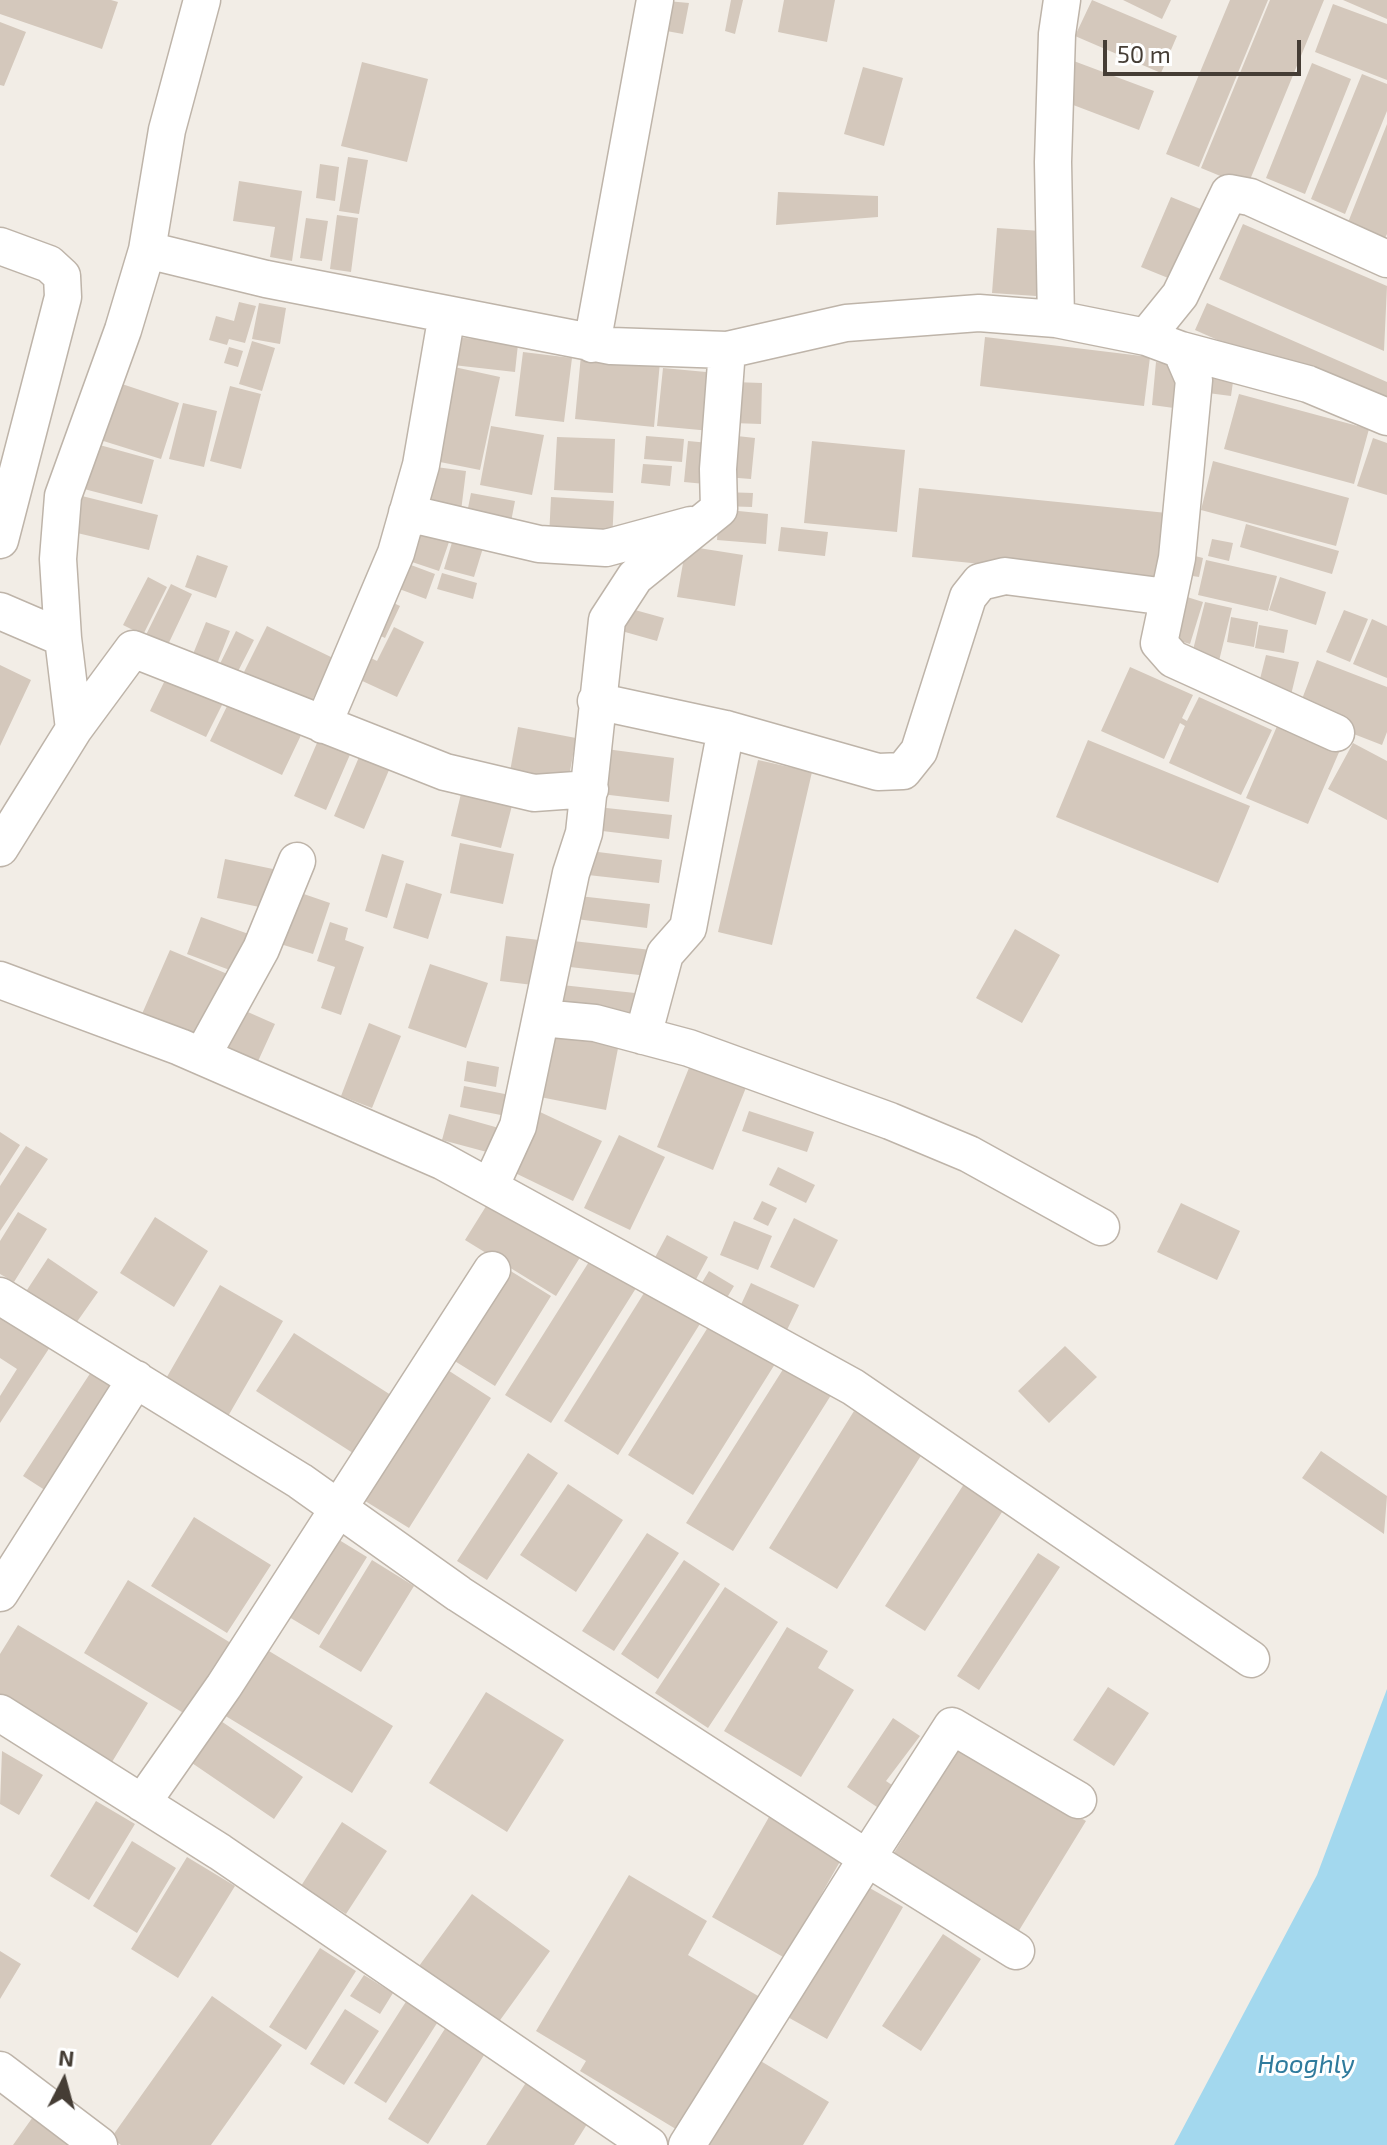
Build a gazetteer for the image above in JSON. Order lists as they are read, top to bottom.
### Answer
{
  "water": ["Hooghly"],
  "scale_bar": "50 m",
  "north": "top"
}
